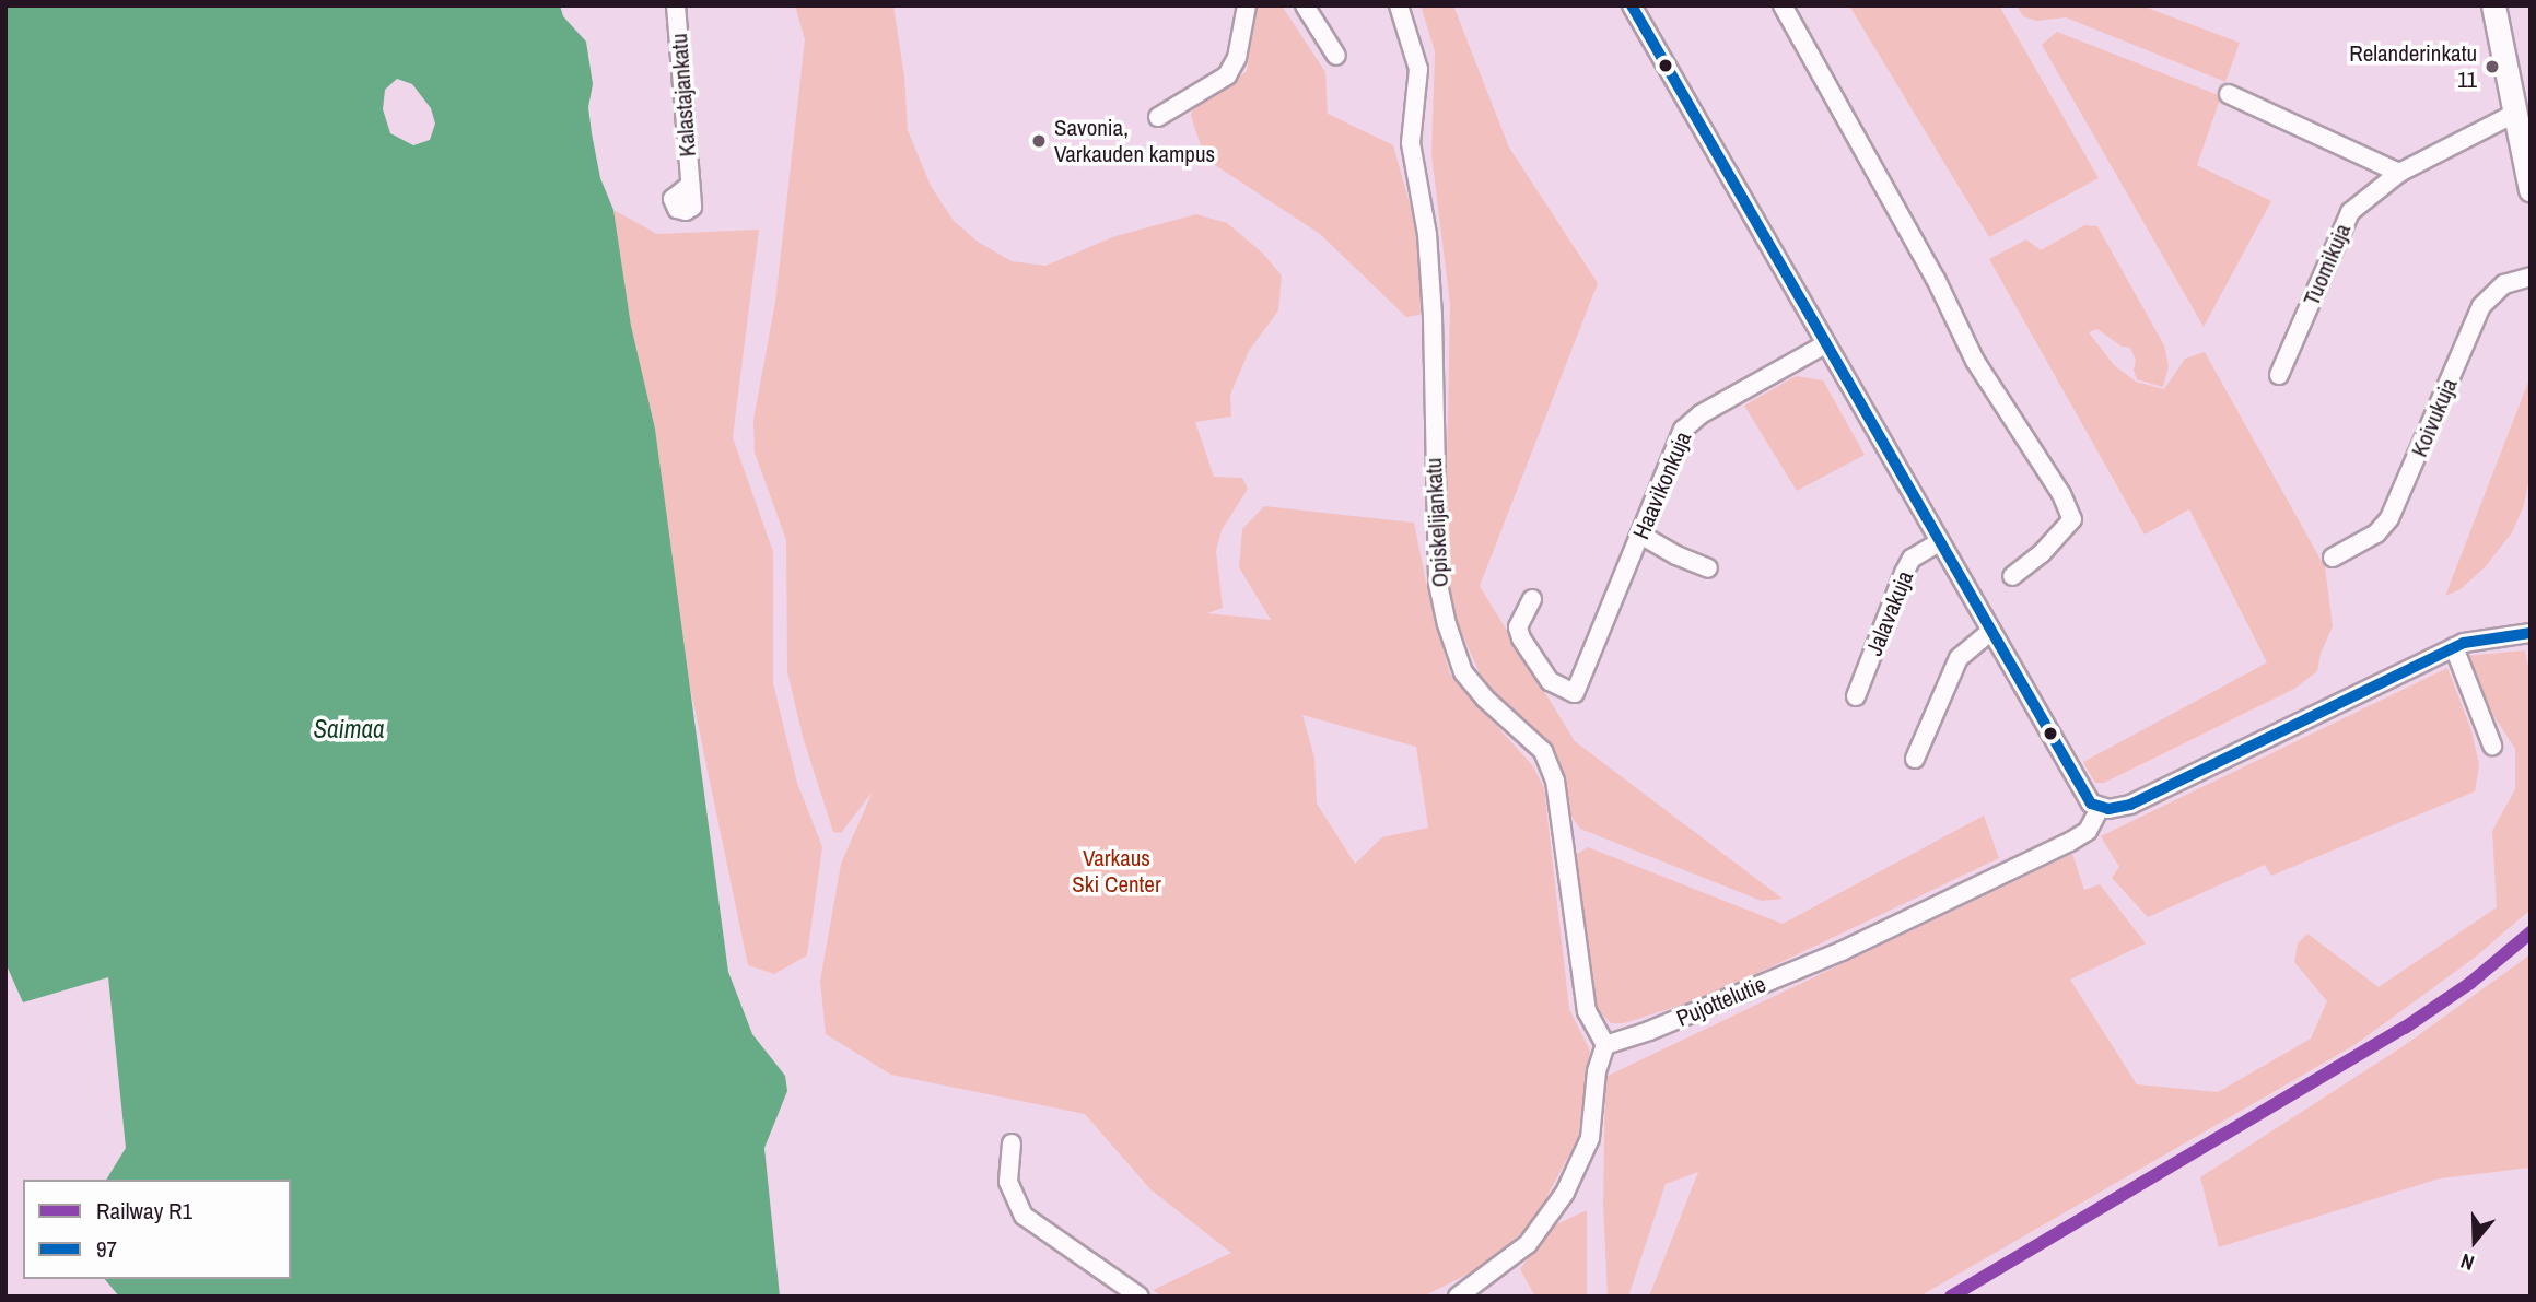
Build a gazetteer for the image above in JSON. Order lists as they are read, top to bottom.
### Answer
{
  "streets": {
    "street": [
      "Kalastajankatu",
      "Tuomikuja",
      "Koivukuja",
      "Haavikonkuja",
      "Opiskelijankatu",
      "Jalavakuja",
      "Pujottelutie"
    ]
  },
  "crossings": [
    ["Opiskelijankatu", "Pujottelutie"]
  ],
  "water": ["Saimaa"],
  "parks": ["Varkaus Ski Center"],
  "places": ["Relanderinkatu 11", "Savonia, Varkauden kampus"],
  "lines": ["transit line 97", "rail line R1"],
  "legend": ["Railway R1", "97"],
  "north": "bottom"
}
